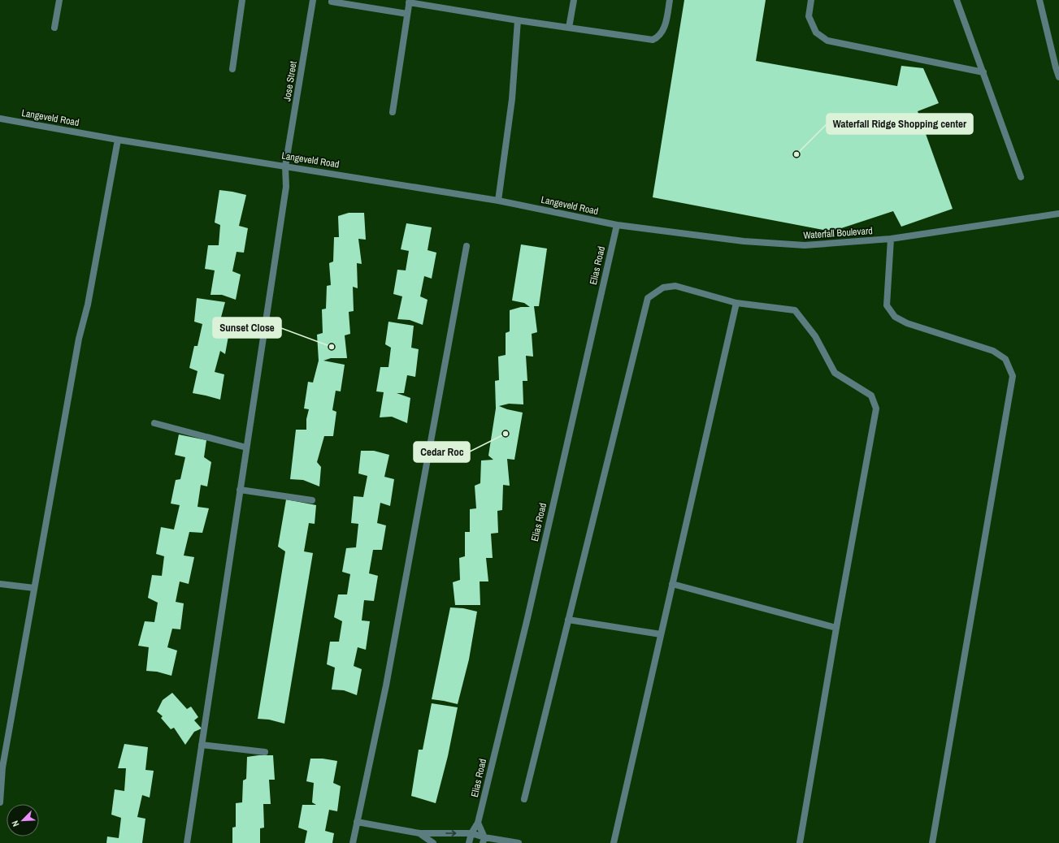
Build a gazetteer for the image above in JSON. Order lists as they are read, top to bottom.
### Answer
{
  "streets": {
    "street": [
      "Jose Street",
      "Langeveld Road",
      "Waterfall Boulevard",
      "Elias Road"
    ]
  },
  "crossings": [
    ["Jose Street", "Langeveld Road"],
    ["Langeveld Road", "Waterfall Boulevard"],
    ["Langeveld Road", "Elias Road"],
    ["Waterfall Boulevard", "Elias Road"]
  ],
  "places": ["Waterfall Ridge Shopping center", "Sunset Close", "Cedar Roc"],
  "north": "bottom left"
}
